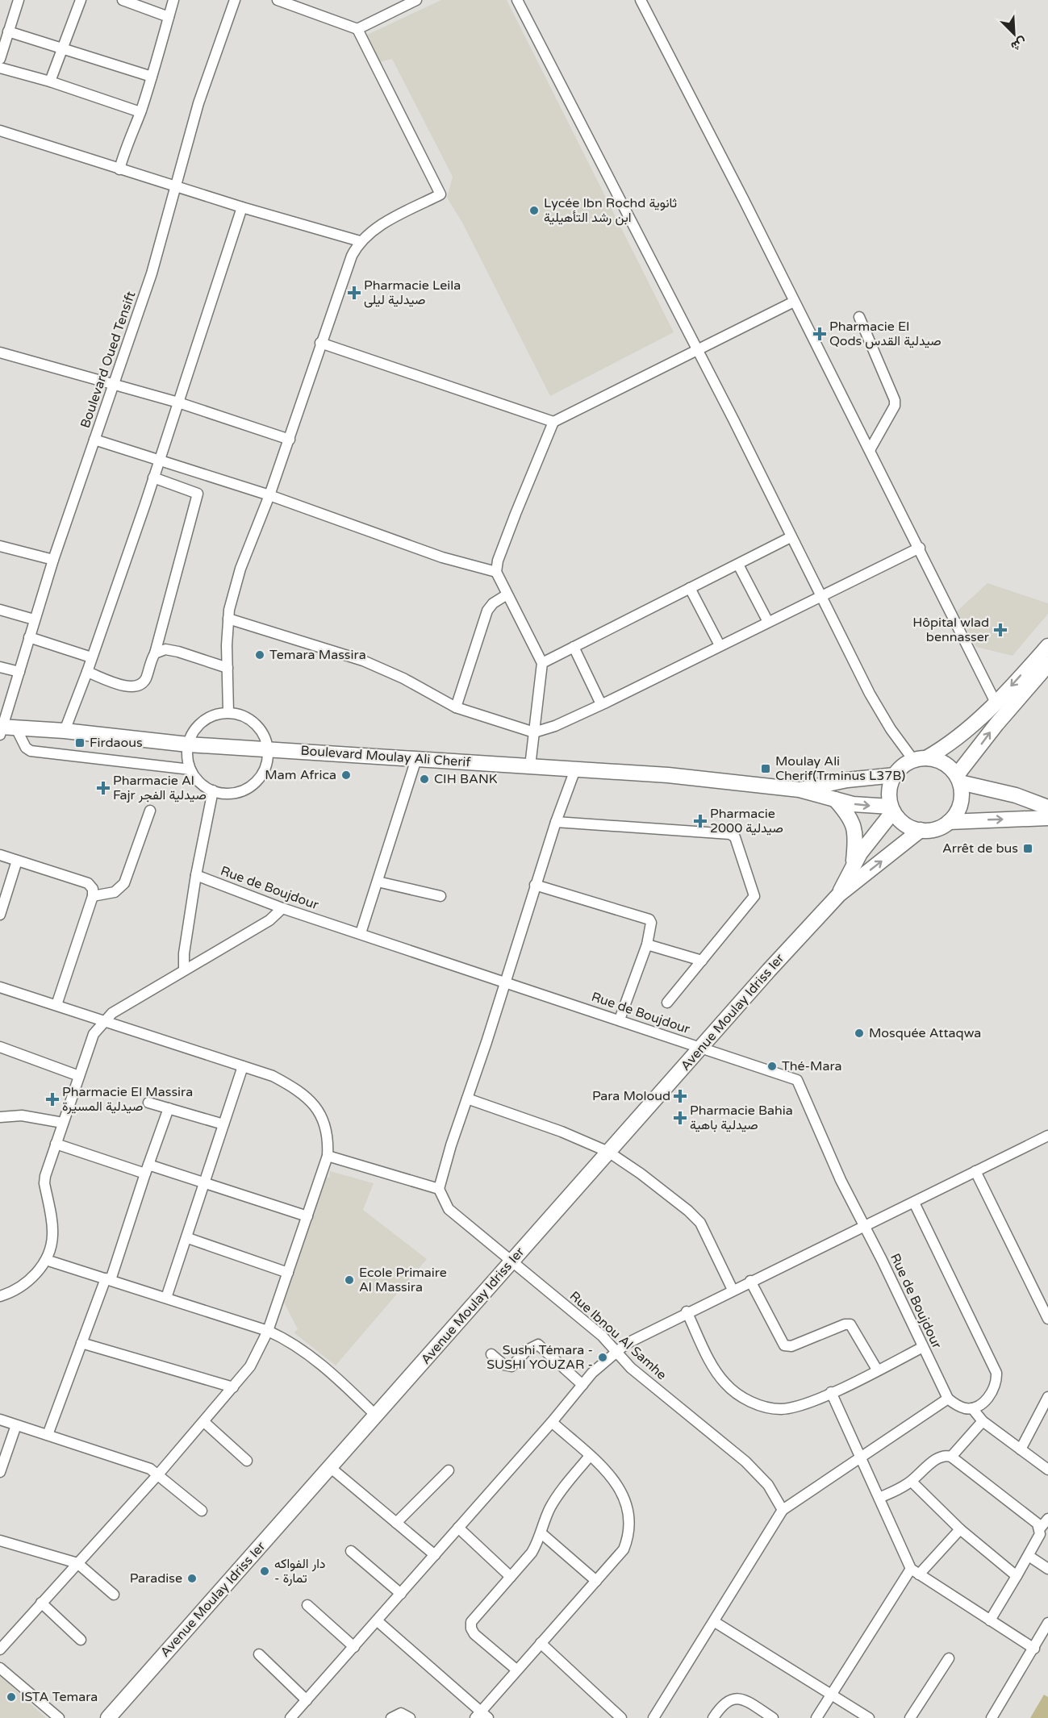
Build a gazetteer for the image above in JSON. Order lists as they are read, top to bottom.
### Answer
{
  "streets": {
    "main road": ["Boulevard Moulay Ali Cherif", "Avenue Moulay Idriss Ier"],
    "street": ["Boulevard Oued Tensift", "Rue de Boujdour", "Rue Ibnou Al Samhe"]
  },
  "crossings": [
    ["Boulevard Oued Tensift", "Boulevard Moulay Ali Cherif"],
    ["Rue de Boujdour", "Avenue Moulay Idriss Ier"],
    ["Avenue Moulay Idriss Ier", "Rue Ibnou Al Samhe"]
  ],
  "places": {
    "other": [
      "Lycée Ibn Rochd ثانوية ابن رشد التأهيلية",
      "Temara Massira",
      "Mam Africa",
      "CIH BANK",
      "Mosquée Attaqwa",
      "Thé-Mara",
      "Ecole Primaire Al Massira",
      "Sushi Témara - SUSHI YOUZAR -",
      "دار الفواكه - تمارة",
      "Paradise",
      "ISTA Temara"
    ],
    "health": [
      "Pharmacie Leila صيدلية ليلى",
      "Pharmacie El Qods صيدلية القدس",
      "Hôpital wlad bennasser",
      "Pharmacie Al Fajr صيدلية الفجر",
      "Pharmacie 2000 صيدلية",
      "Para Moloud",
      "Pharmacie El Massira صيدلية المسيرة",
      "Pharmacie Bahia صيدلية باهية"
    ],
    "transit": ["Firdaous", "Moulay Ali Cherif(Trminus L37B)", "Arrêt de bus"]
  },
  "north": "bottom right"
}
